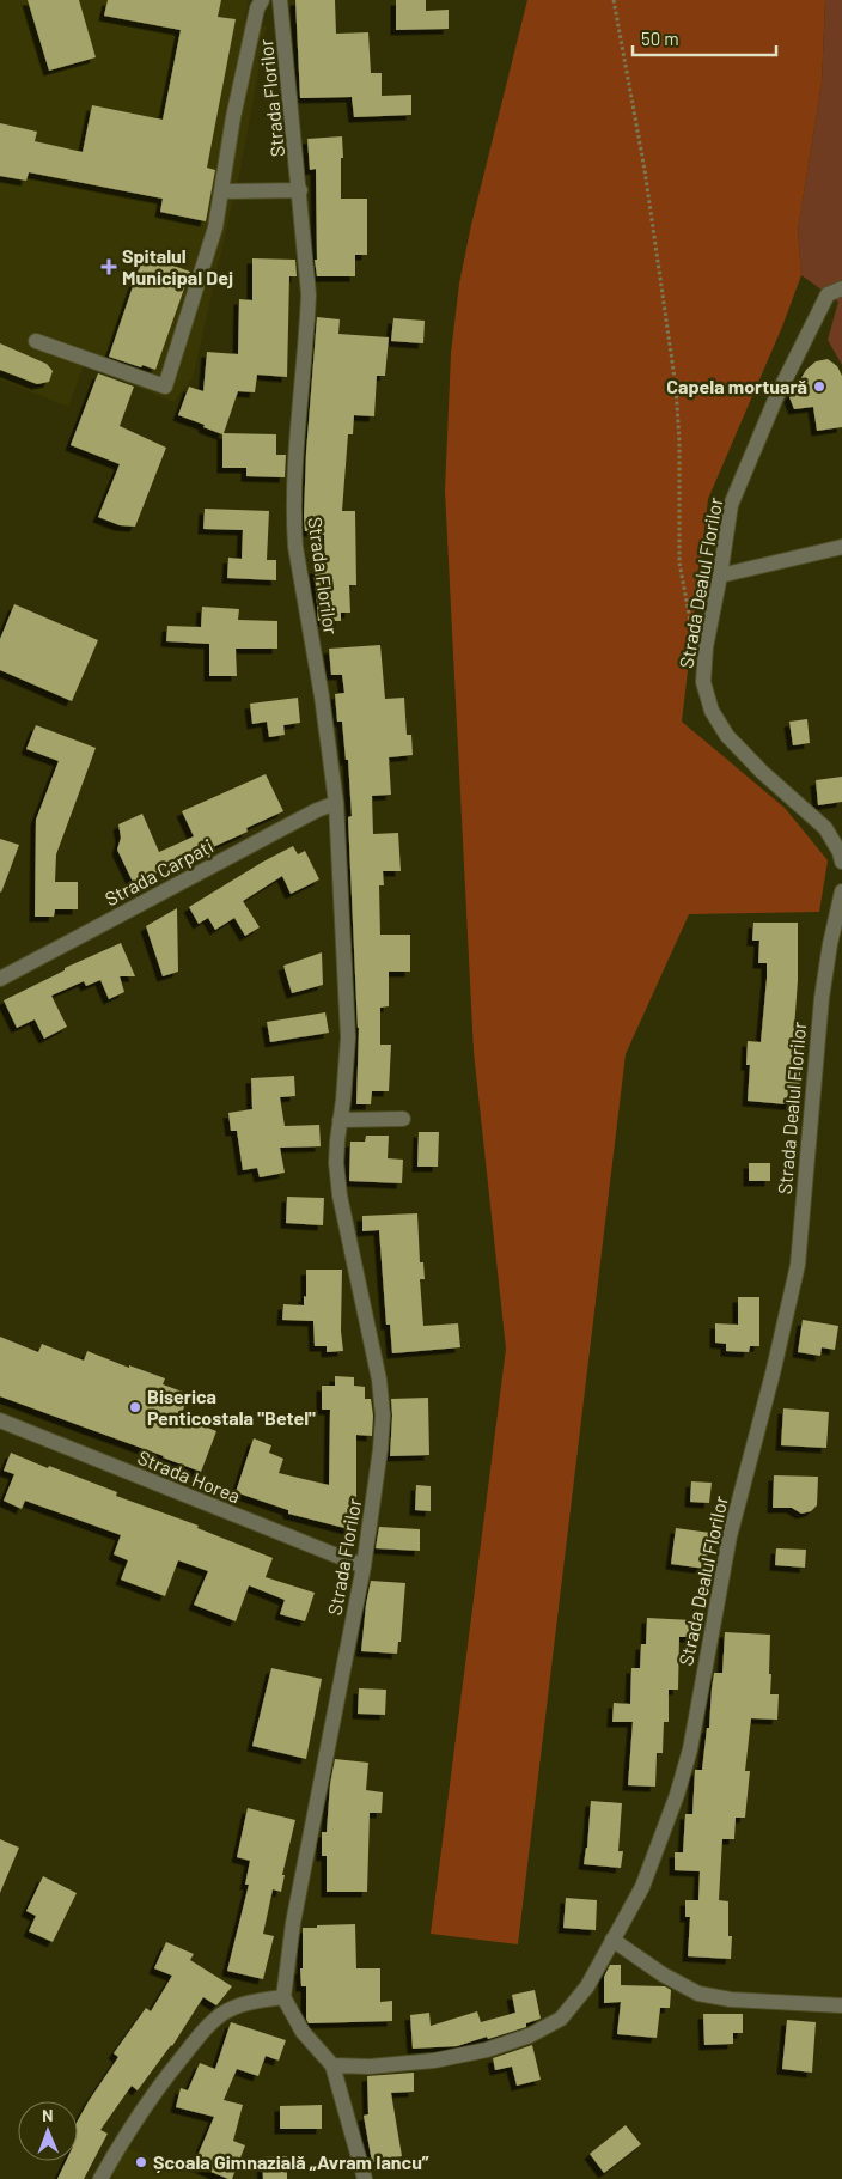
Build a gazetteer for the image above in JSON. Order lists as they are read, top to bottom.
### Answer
{
  "streets": {
    "street": [
      "Strada Florilor",
      "Strada Dealul Florilor",
      "Strada Carpați",
      "Strada Horea"
    ]
  },
  "crossings": [
    ["Strada Florilor", "Strada Carpați"],
    ["Strada Florilor", "Strada Horea"]
  ],
  "places": {
    "health": ["Spitalul Municipal Dej"],
    "other": ["Capela mortuară", "Biserica Penticostala \"Betel\"", "Școala Gimnazială „Avram Iancu”"]
  },
  "scale_bar": "50 m",
  "north": "top"
}
